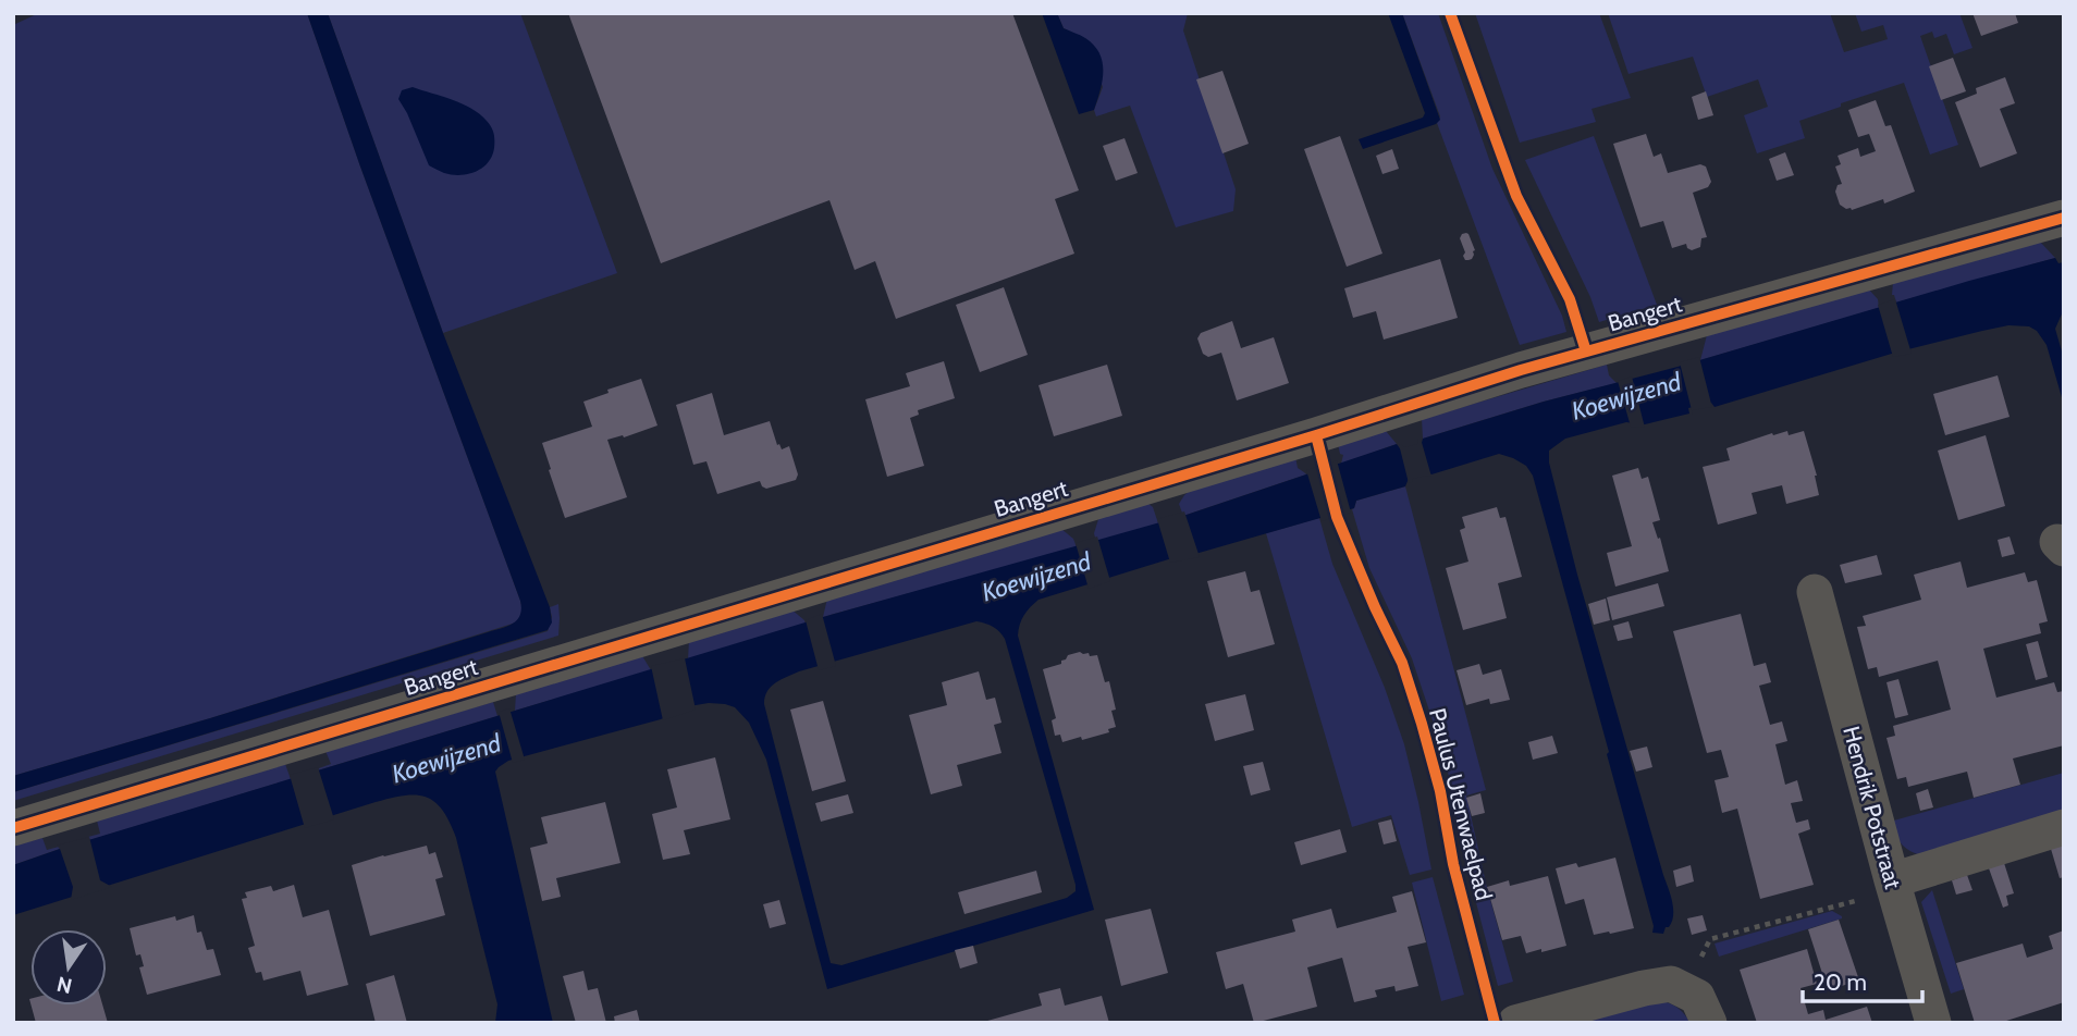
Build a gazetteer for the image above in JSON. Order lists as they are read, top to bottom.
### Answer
{
  "streets": {
    "street": ["Bangert", "Hendrik Potstraat"],
    "cycle path": ["Paulus Utenwaelpad"]
  },
  "water": ["Koewijzend"],
  "scale_bar": "20 m",
  "north": "bottom"
}
